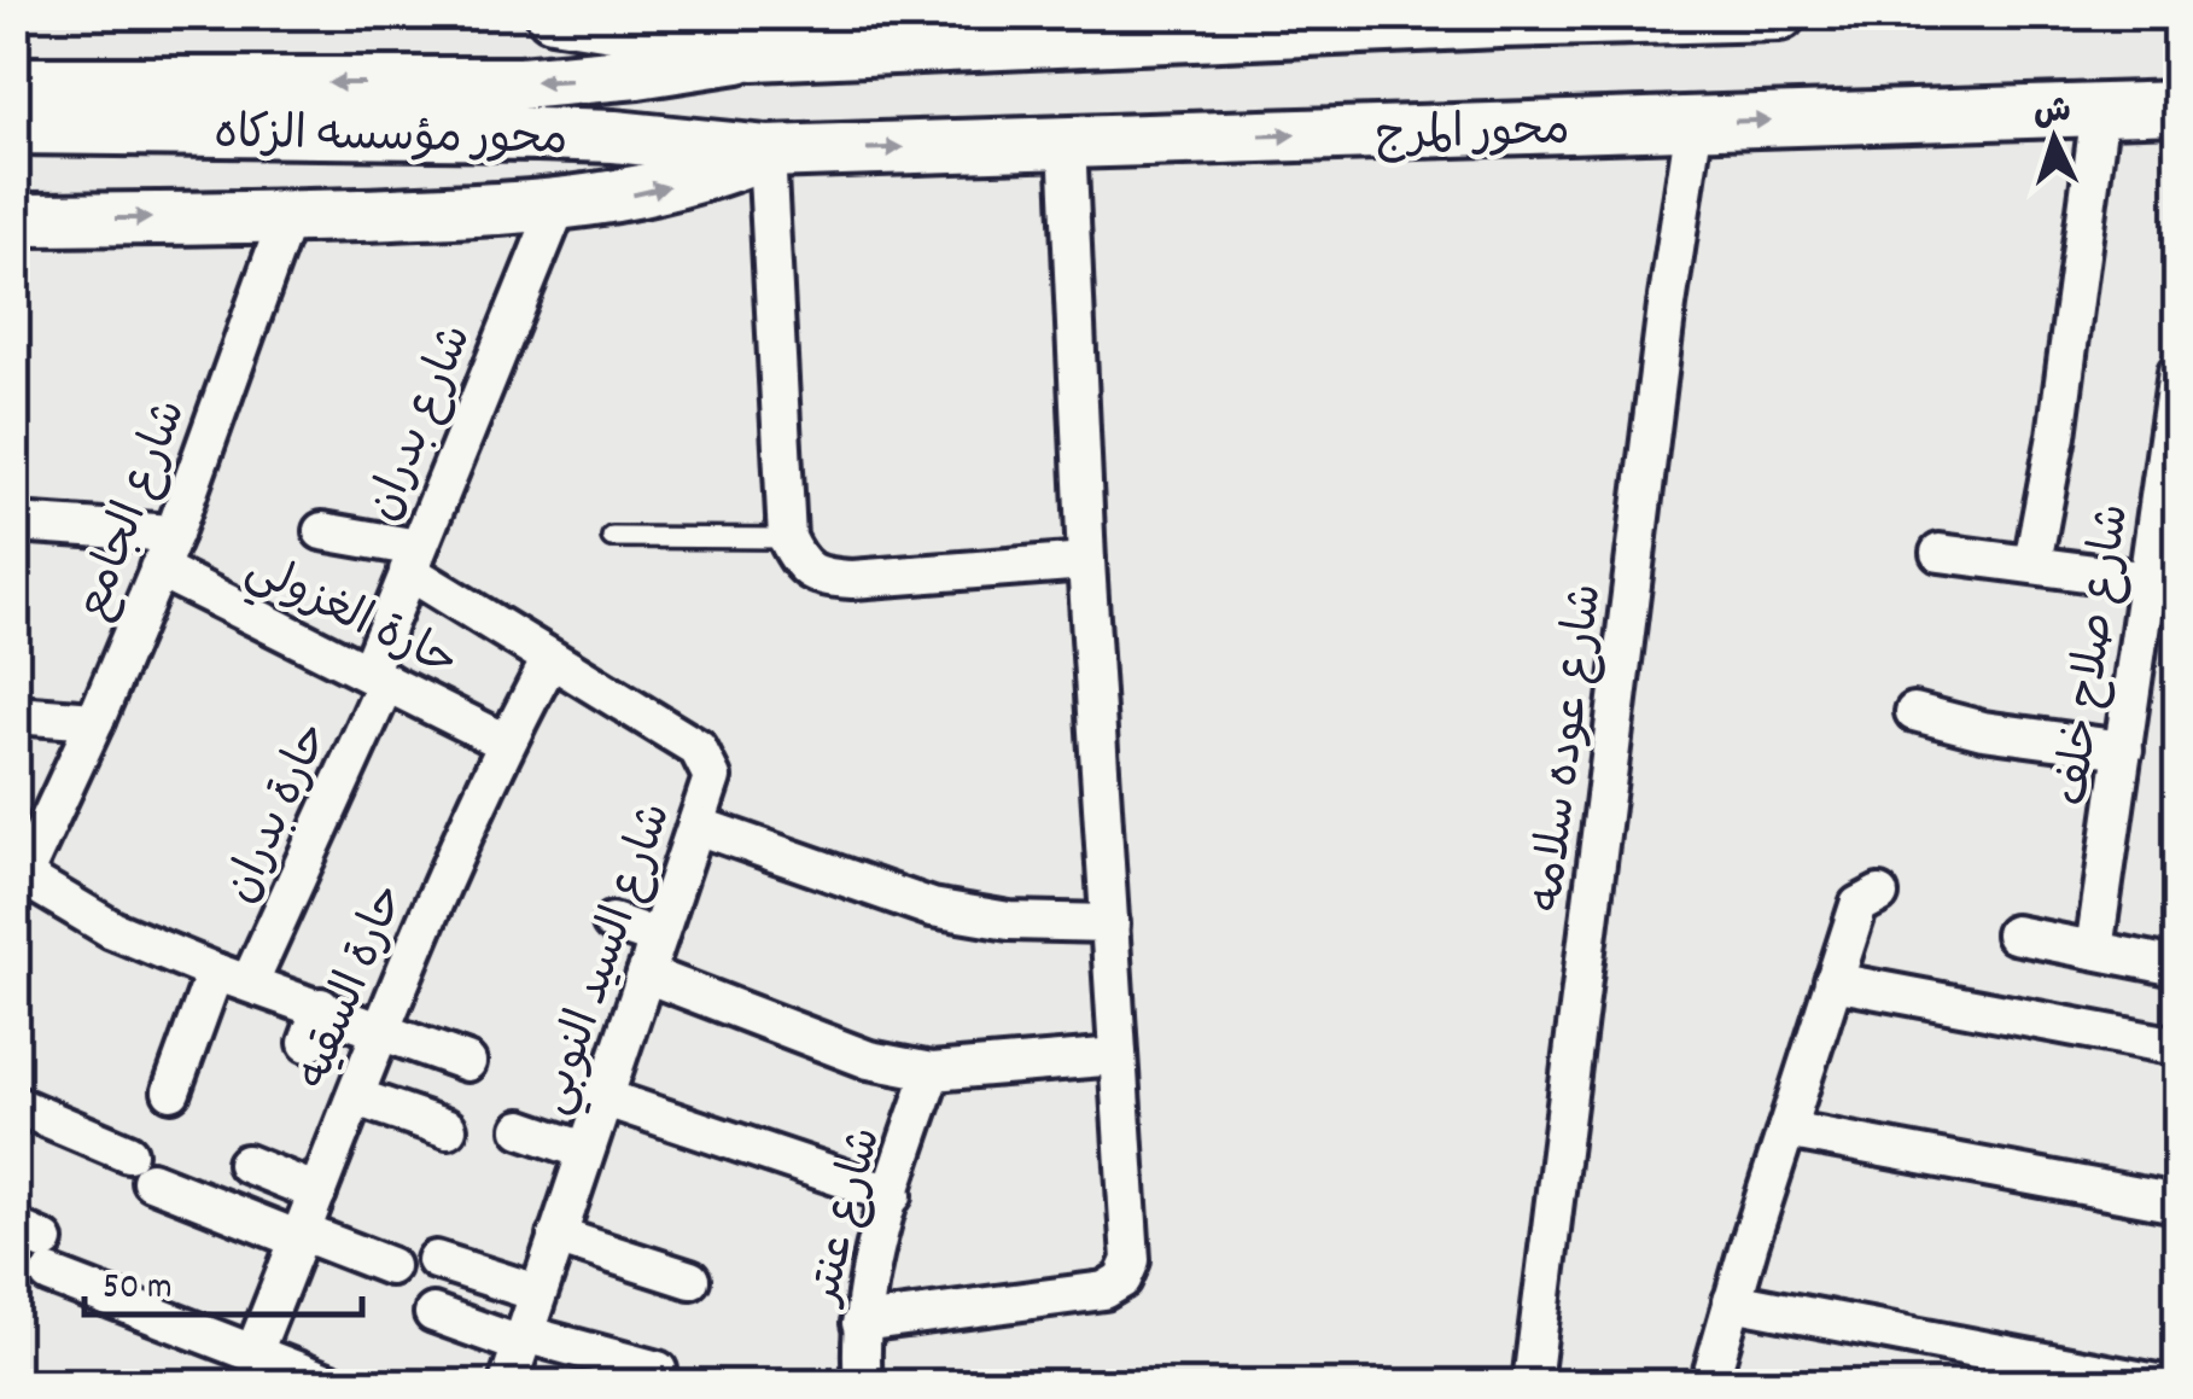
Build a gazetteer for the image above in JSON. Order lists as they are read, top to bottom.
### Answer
{
  "streets": {
    "main road": ["محور المرج", "محور مؤسسه الزكاه"],
    "street": [
      "شارع بدران",
      "شارع الجامع",
      "حارة الغزولي",
      "شارع صلاح خلف",
      "شارع عوده سلامه",
      "حارة بدران",
      "شارع السيد النوبي",
      "حارة السقيه",
      "شارع عنتر"
    ]
  },
  "crossings": [
    ["محور المرج", "محور مؤسسه الزكاه"],
    ["محور المرج", "شارع عوده سلامه"],
    ["شارع بدران", "حارة الغزولي"],
    ["شارع بدران", "حارة بدران"],
    ["شارع بدران", "شارع السيد النوبي"],
    ["شارع الجامع", "حارة الغزولي"],
    ["حارة الغزولي", "حارة بدران"],
    ["حارة الغزولي", "حارة السقيه"],
    ["شارع السيد النوبي", "حارة السقيه"]
  ],
  "scale_bar": "50 m",
  "north": "top"
}
